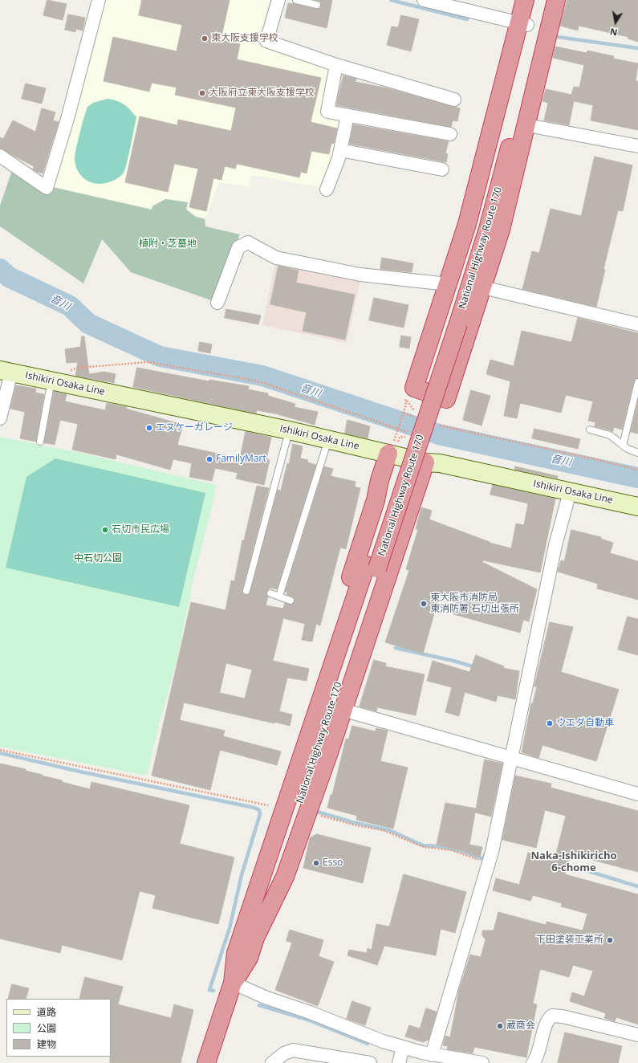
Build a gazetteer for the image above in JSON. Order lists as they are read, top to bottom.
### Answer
{
  "streets": {
    "highway": ["National Highway Route 170"],
    "main road": ["Ishikiri Osaka Line"]
  },
  "districts": ["Naka-Ishikiricho 6-chome"],
  "water": ["音川"],
  "parks": ["植附・芝墓地", "中石切公園"],
  "places": [
    "東大阪支援学校",
    "大阪府立東大阪支援学校",
    "エヌケーガレージ",
    "FamilyMart",
    "石切市民広場",
    "東大阪市消防局 東消防署 石切出張所",
    "ウエダ自動車",
    "Esso",
    "下田塗装工業所",
    "蔵商会"
  ],
  "legend": ["道路", "公園", "建物"],
  "north": "bottom"
}
